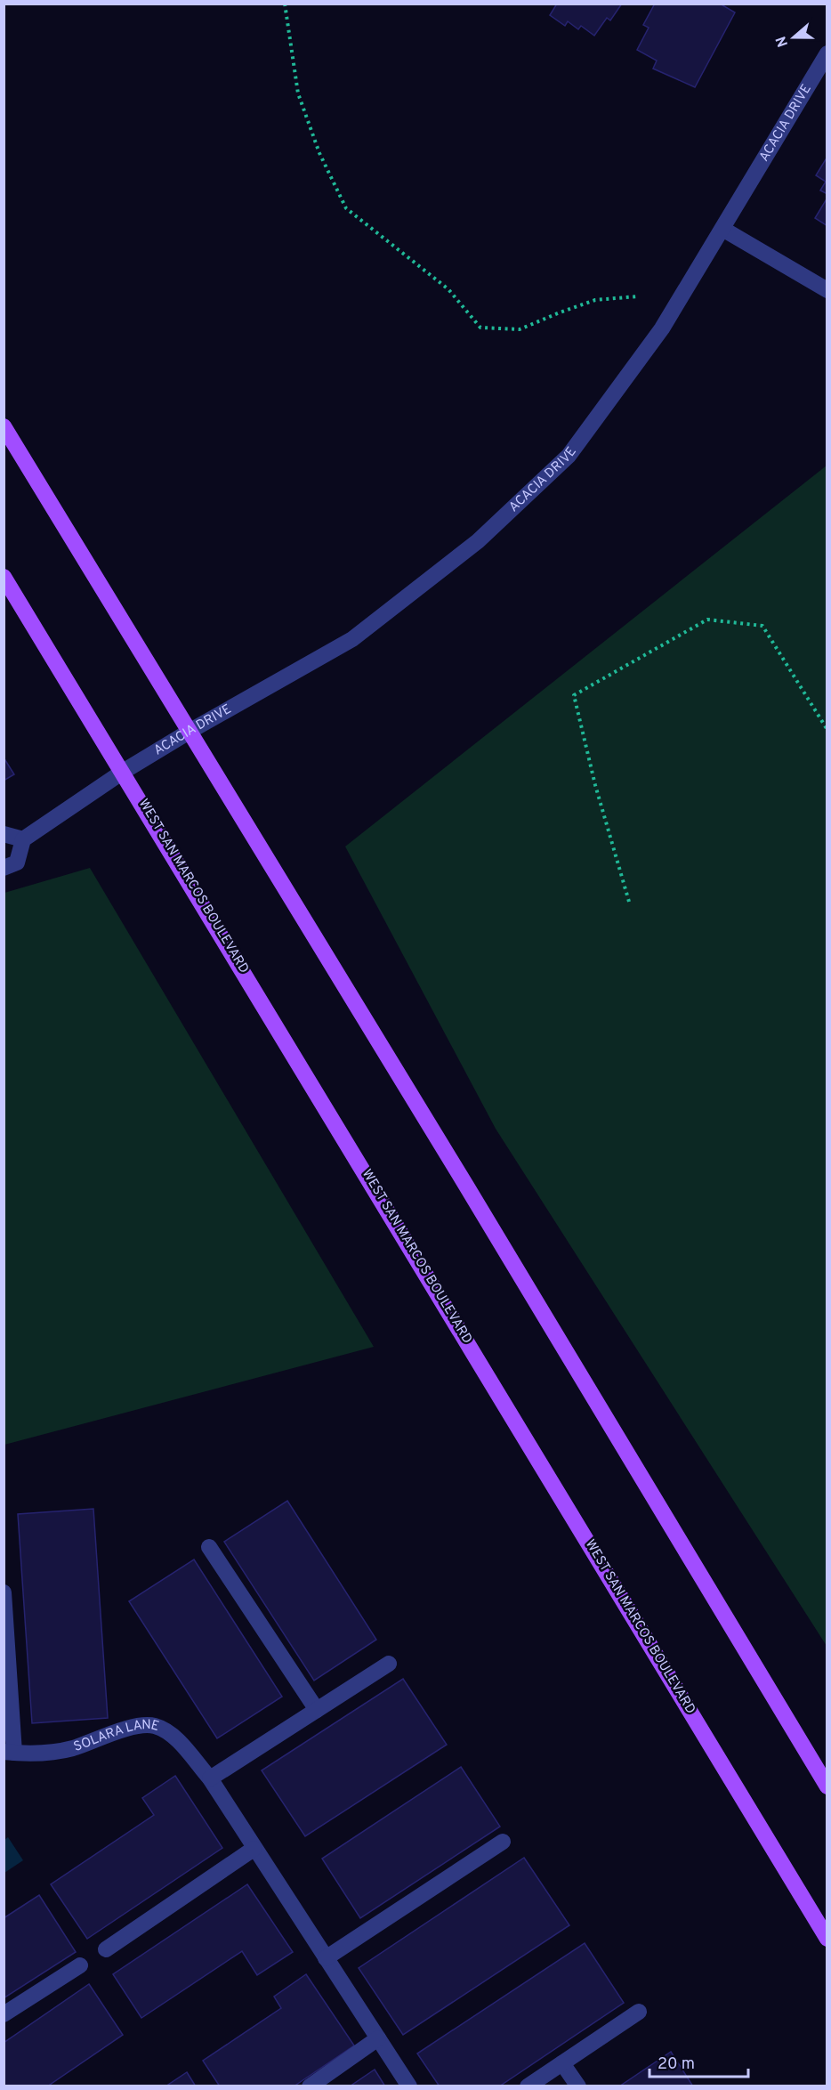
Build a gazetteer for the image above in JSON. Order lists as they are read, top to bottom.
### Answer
{
  "streets": {
    "main road": ["WEST SAN MARCOS BOULEVARD"],
    "street": ["ACACIA DRIVE", "SOLARA LANE"]
  },
  "crossings": [
    ["ACACIA DRIVE", "WEST SAN MARCOS BOULEVARD"]
  ],
  "scale_bar": "20 m",
  "north": "left"
}
